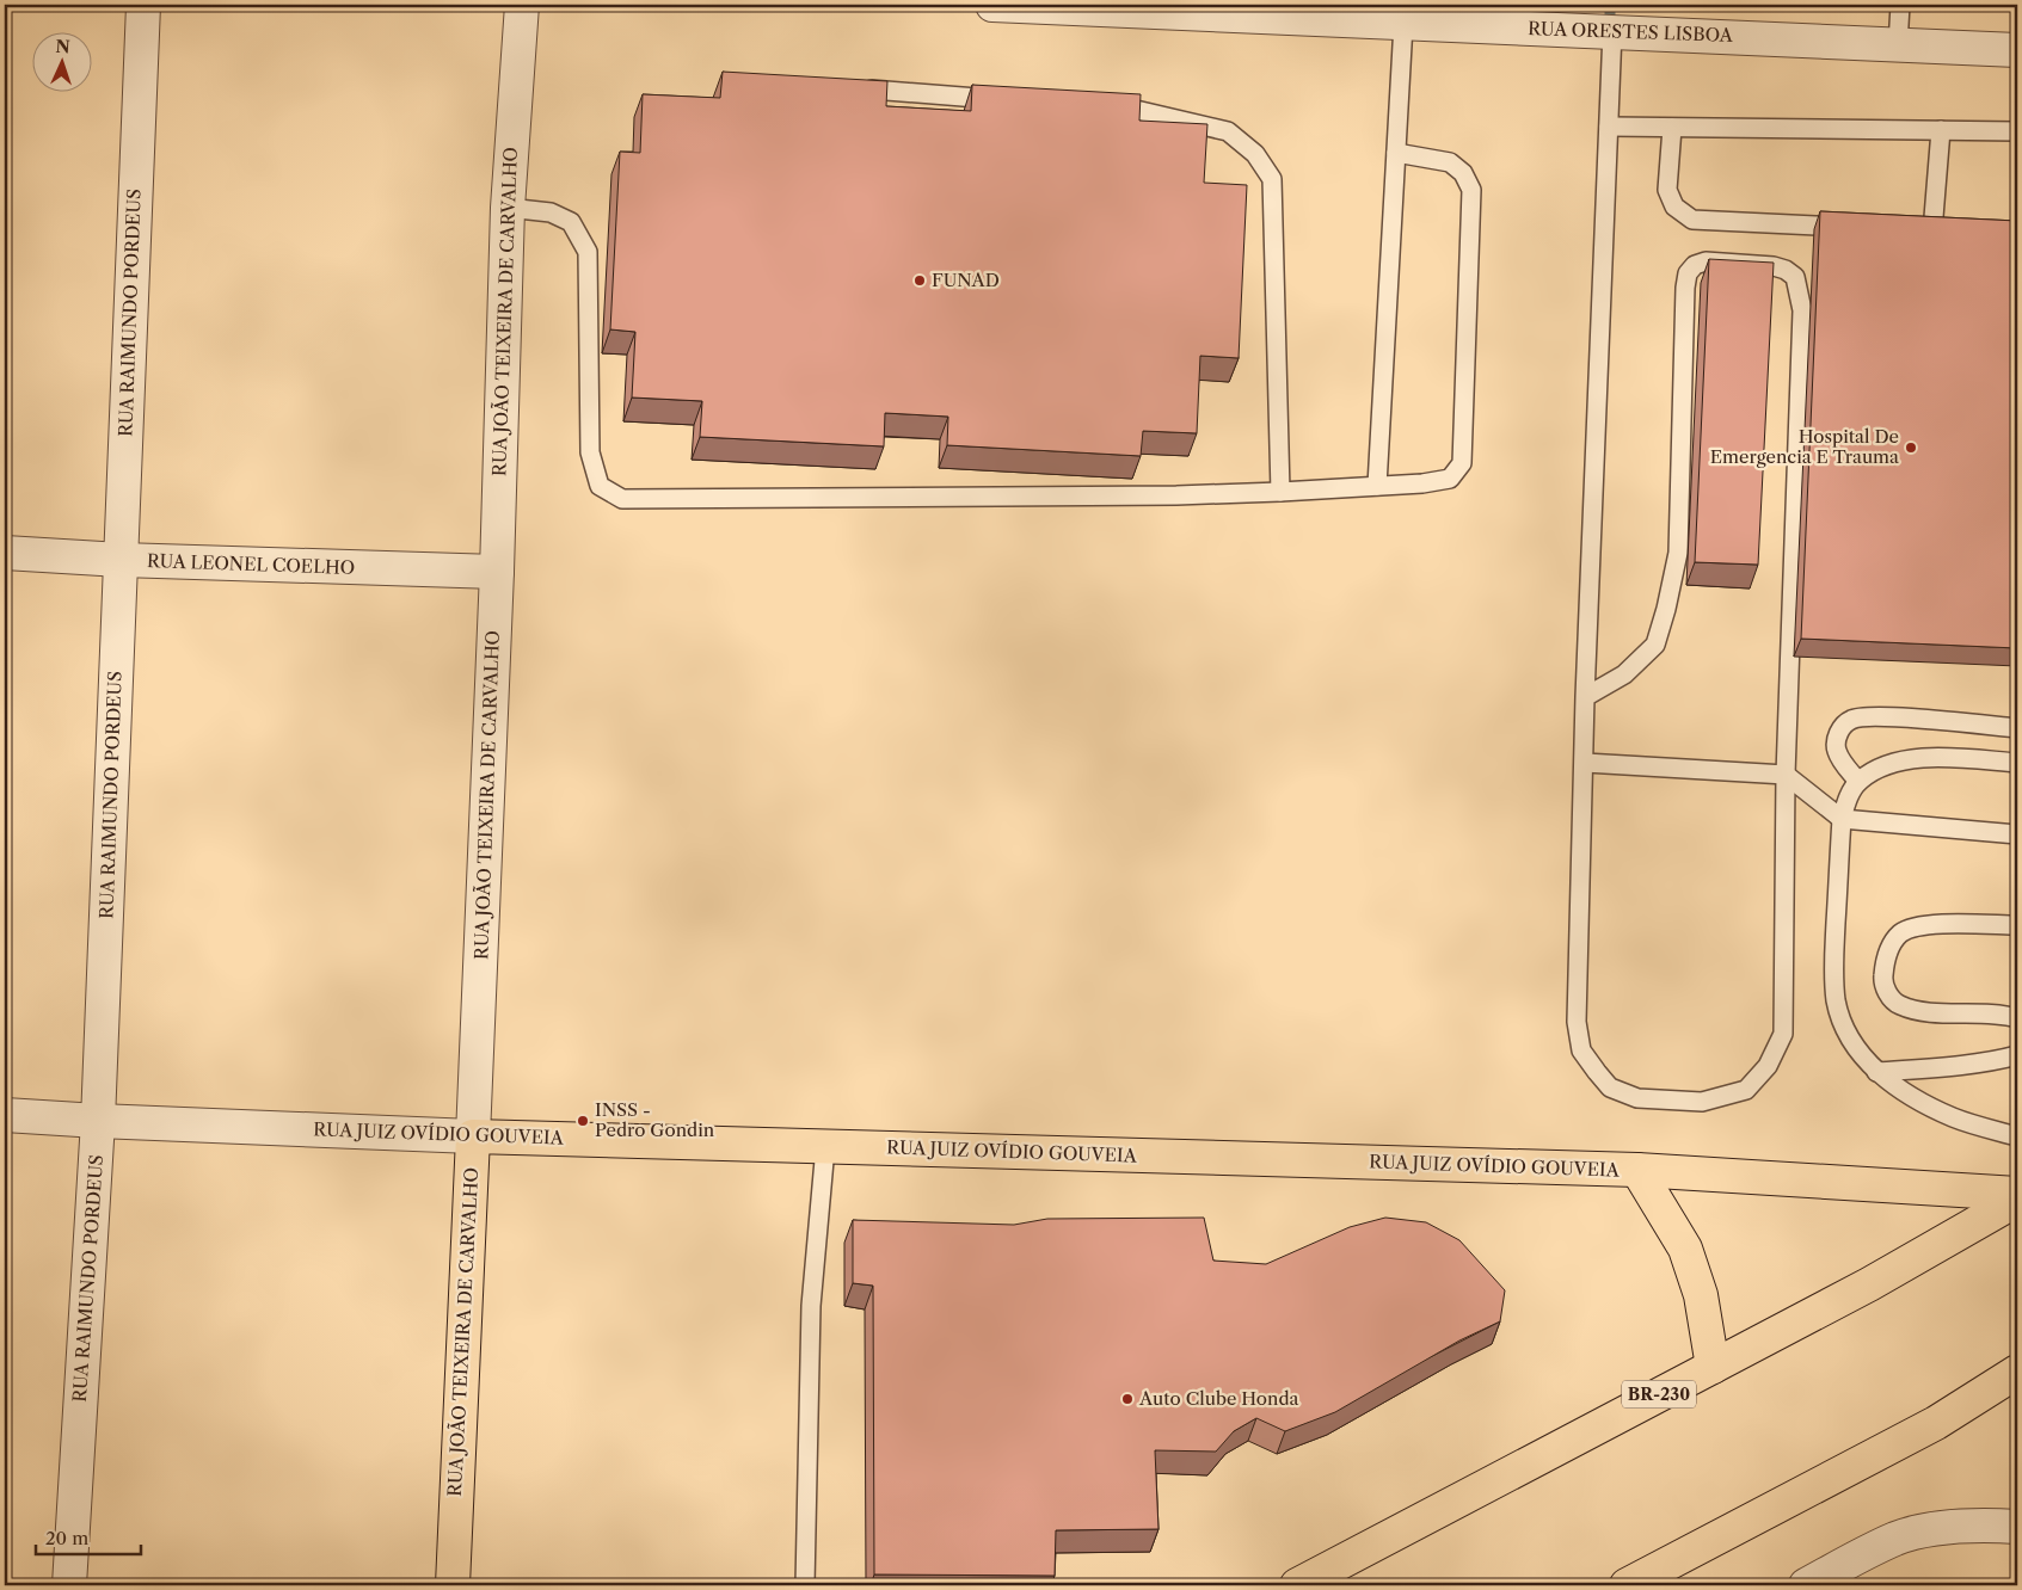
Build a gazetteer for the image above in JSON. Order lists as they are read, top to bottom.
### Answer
{
  "streets": {
    "main road": ["RUA JOÃO TEIXEIRA DE CARVALHO", "RUA JUIZ OVÍDIO GOUVEIA", "BR-230"],
    "street": ["RUA ORESTES LISBOA", "RUA RAIMUNDO PORDEUS", "RUA LEONEL COELHO"]
  },
  "crossings": [
    ["RUA JOÃO TEIXEIRA DE CARVALHO", "RUA LEONEL COELHO"],
    ["RUA JOÃO TEIXEIRA DE CARVALHO", "RUA JUIZ OVÍDIO GOUVEIA"],
    ["RUA RAIMUNDO PORDEUS", "RUA LEONEL COELHO"],
    ["RUA RAIMUNDO PORDEUS", "RUA JUIZ OVÍDIO GOUVEIA"],
    ["RUA JUIZ OVÍDIO GOUVEIA", "BR-230"]
  ],
  "places": [
    "FUNAD",
    "Hospital De Emergencia E Trauma",
    "INSS - Pedro Gondin",
    "Auto Clube Honda"
  ],
  "scale_bar": "20 m",
  "north": "top"
}
